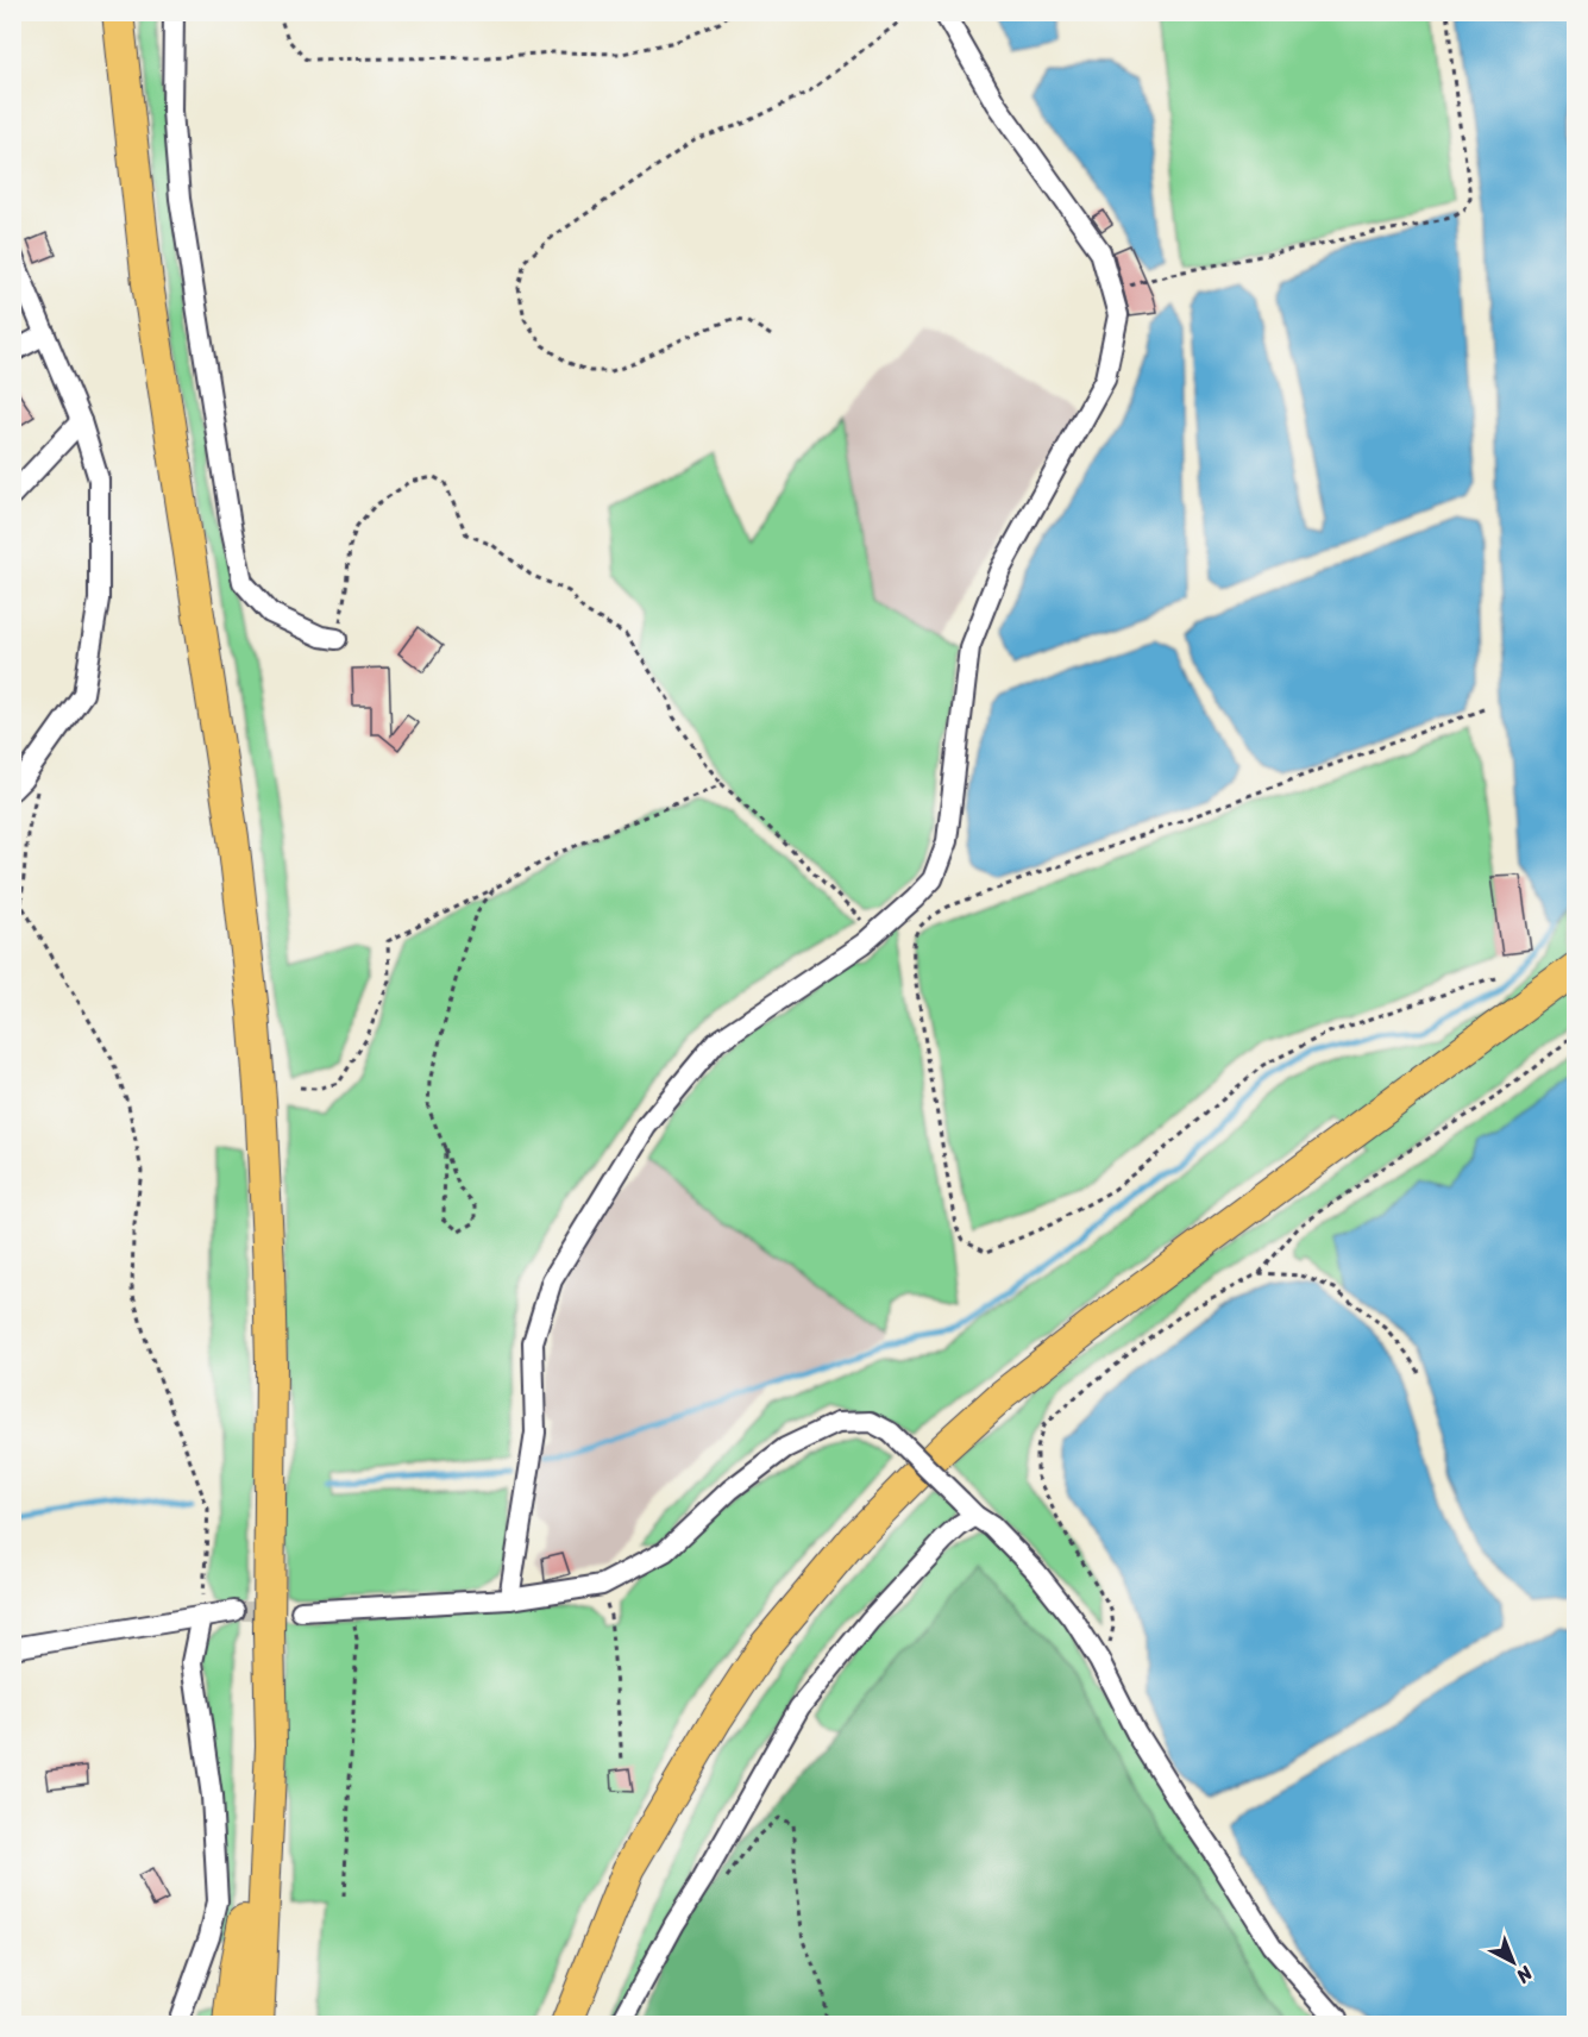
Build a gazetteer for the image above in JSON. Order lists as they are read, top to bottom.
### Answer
{
  "north": "bottom right"
}
